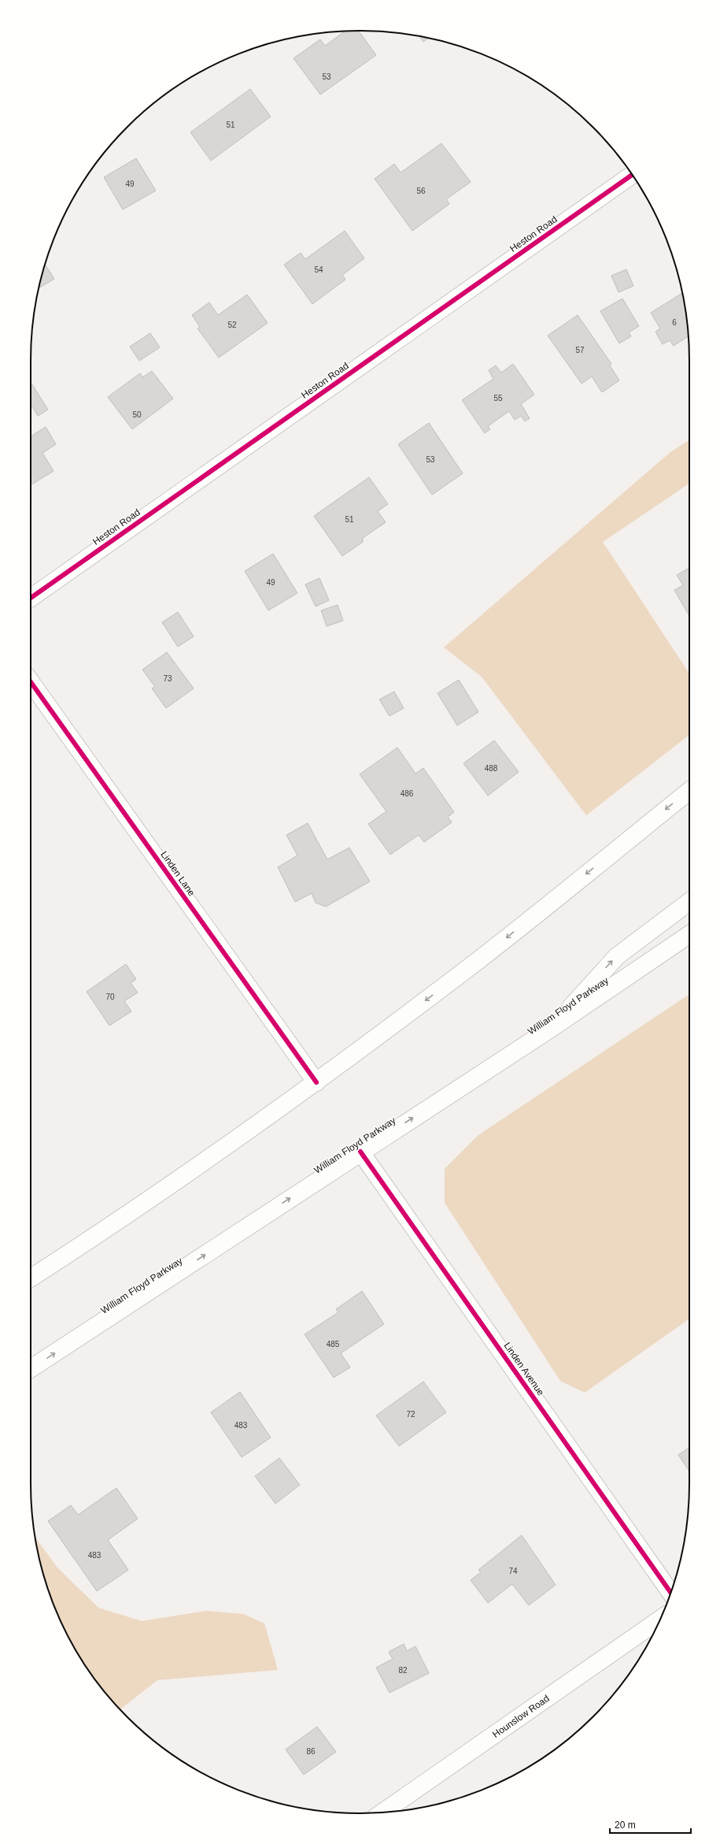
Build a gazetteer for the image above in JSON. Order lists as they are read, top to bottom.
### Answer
{
  "streets": {
    "main road": [
      "Heston Road",
      "Linden Lane",
      "William Floyd Parkway",
      "Linden Avenue",
      "Hounslow Road"
    ]
  },
  "crossings": [
    ["William Floyd Parkway", "Linden Avenue"]
  ],
  "house_numbers": [
    "53",
    "51",
    "49",
    "56",
    "54",
    "6",
    "52",
    "57",
    "55",
    "50",
    "53",
    "51",
    "49",
    "73",
    "488",
    "486",
    "70",
    "485",
    "72",
    "483",
    "483",
    "74",
    "82",
    "86"
  ],
  "scale_bar": "20 m"
}
